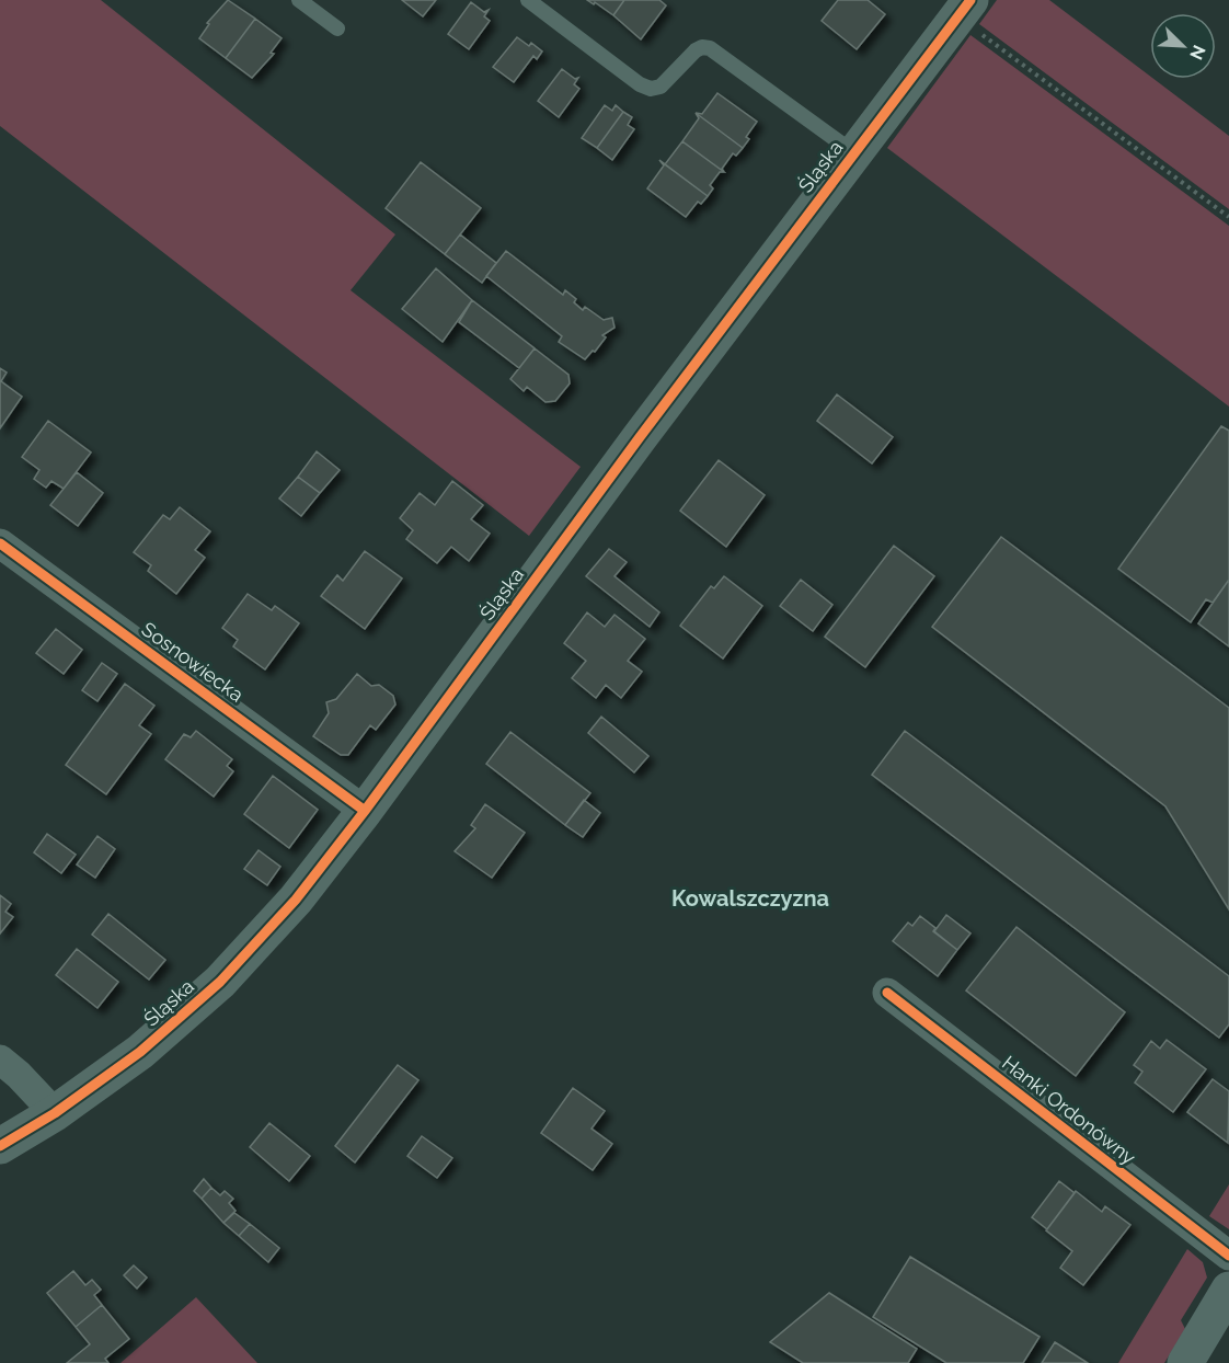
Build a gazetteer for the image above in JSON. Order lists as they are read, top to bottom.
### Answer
{
  "streets": {
    "street": ["Śląska", "Sosnowiecka", "Hanki Ordonówny"]
  },
  "crossings": [
    ["Śląska", "Sosnowiecka"]
  ],
  "districts": ["Kowalszczyzna"],
  "north": "bottom right"
}
